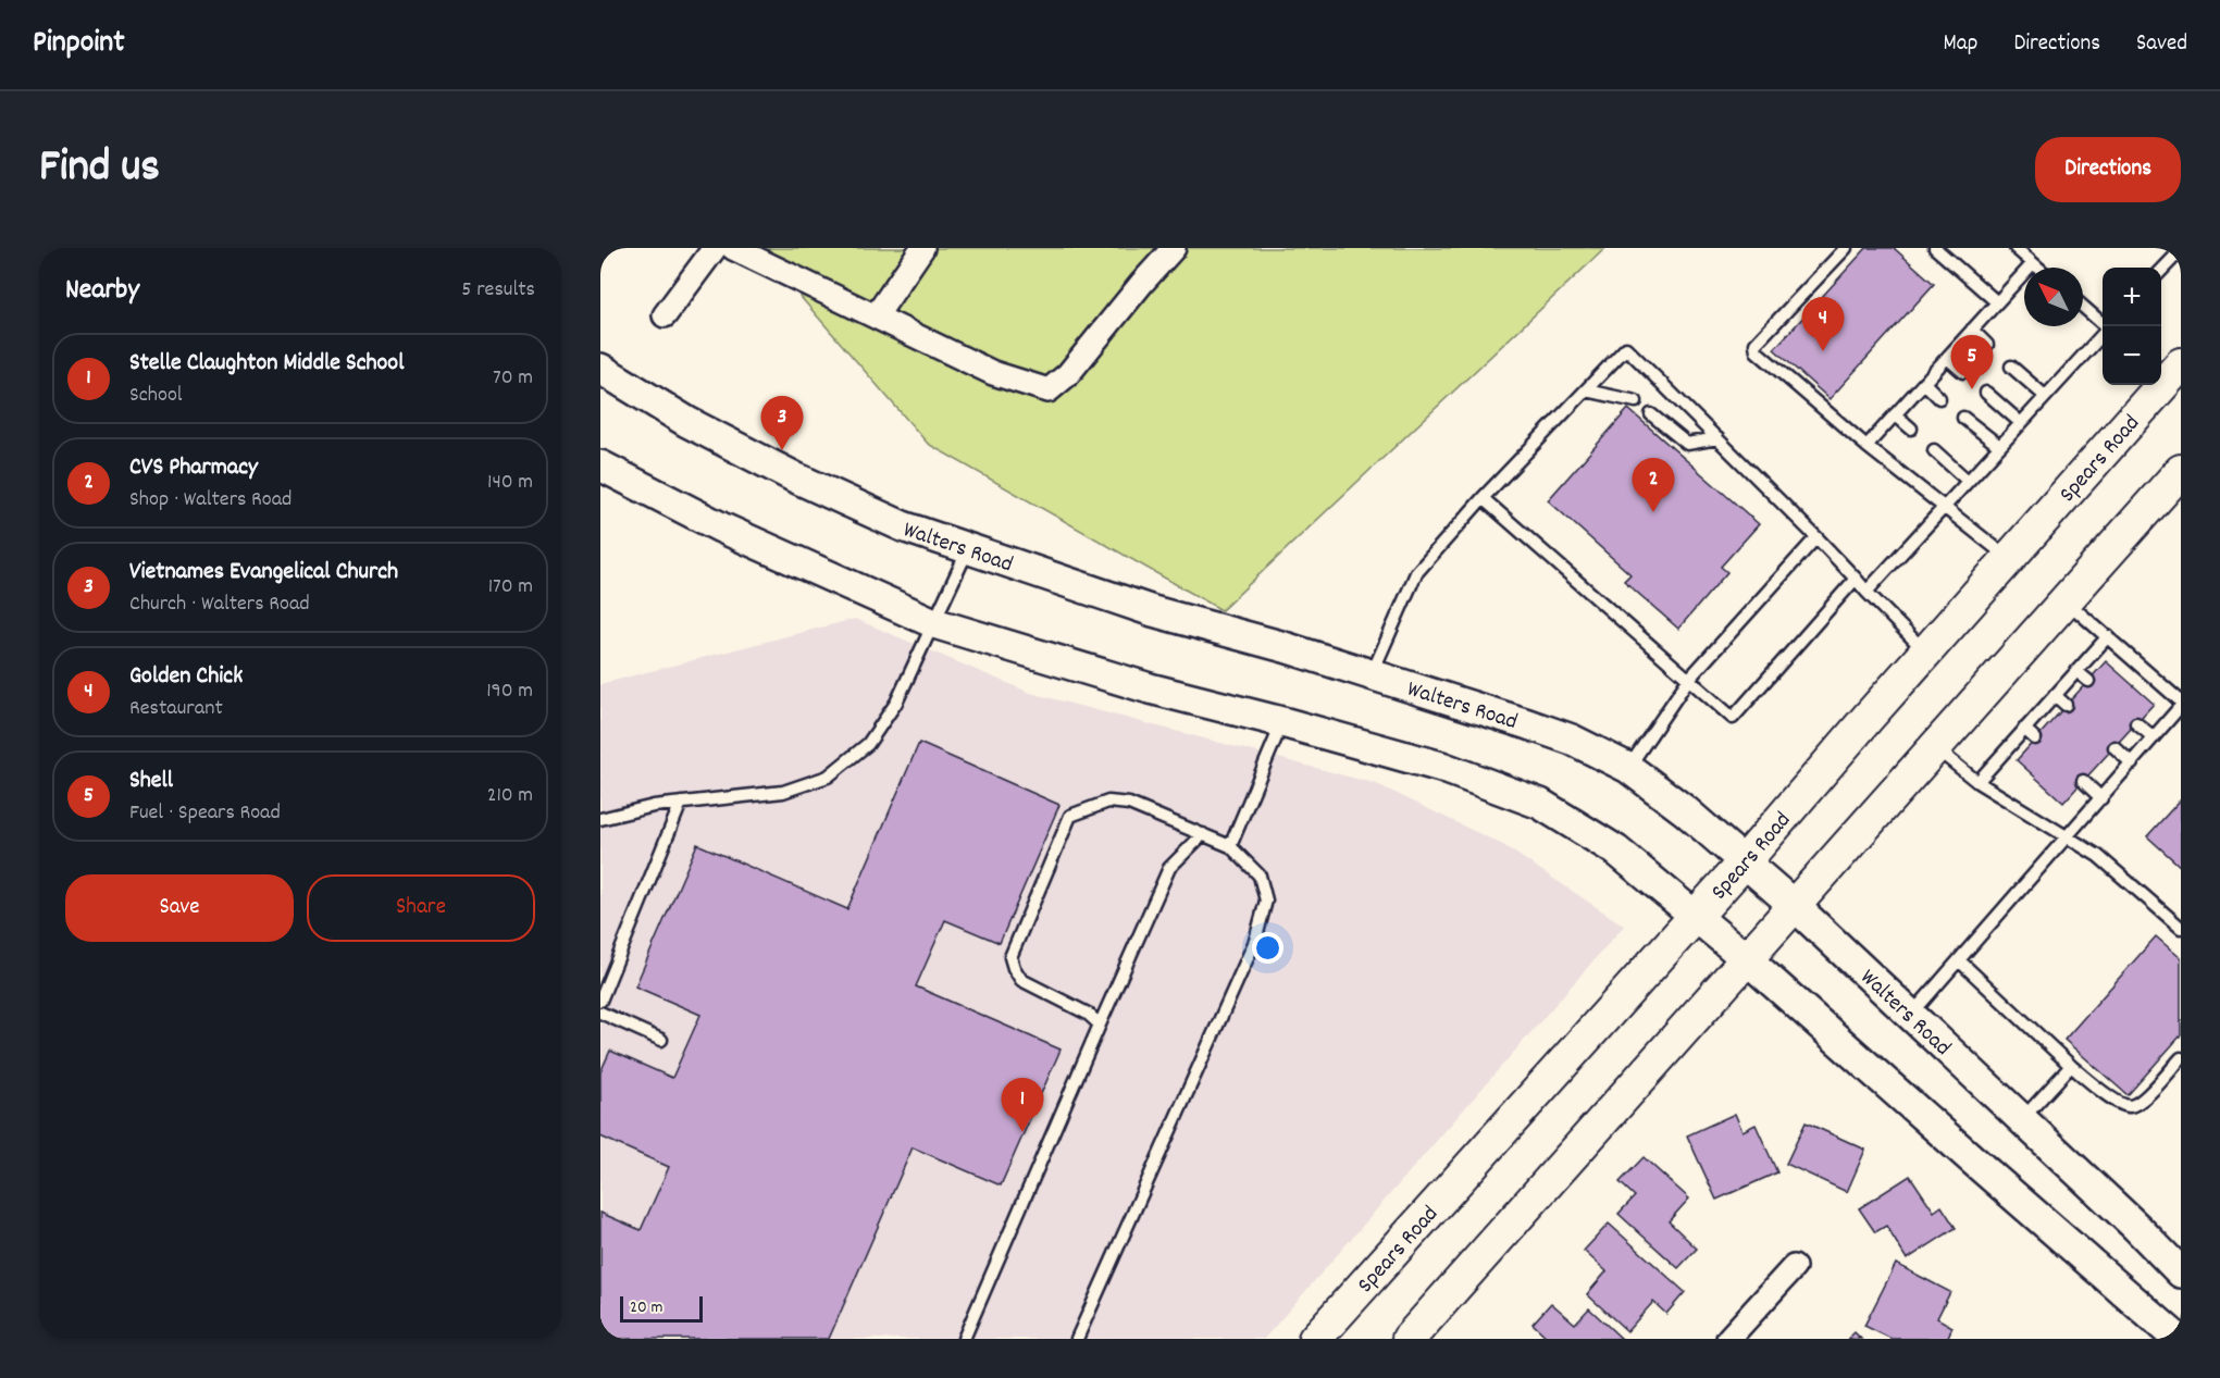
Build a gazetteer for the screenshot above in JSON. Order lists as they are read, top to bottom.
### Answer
{
  "streets": {
    "main road": ["Spears Road"],
    "street": ["Walters Road"]
  },
  "crossings": [
    ["Spears Road", "Walters Road"]
  ],
  "scale_bar": "20 m",
  "north": "top left",
  "page": {
    "header": "Pinpoint",
    "nav": ["Map", "Directions", "Saved"],
    "title": "Find us",
    "buttons": [
      "Directions",
      ["Save", "Share"]
    ],
    "heading": ["Nearby", "5 results"],
    "map_buttons": ["+", "−"],
    "pins": [
      "4",
      "5",
      "3",
      "2",
      "1"
    ],
    "list": [
      {
        "mark": "1",
        "name": "Stelle Claughton Middle School",
        "note": "School",
        "value": "70 m"
      },
      {
        "mark": "2",
        "name": "CVS Pharmacy",
        "note": "Shop · Walters Road",
        "value": "140 m"
      },
      {
        "mark": "3",
        "name": "Vietnames Evangelical Church",
        "note": "Church · Walters Road",
        "value": "170 m"
      },
      {
        "mark": "4",
        "name": "Golden Chick",
        "note": "Restaurant",
        "value": "190 m"
      },
      {
        "mark": "5",
        "name": "Shell",
        "note": "Fuel · Spears Road",
        "value": "210 m"
      }
    ],
    "scale": "20 m"
  }
}
